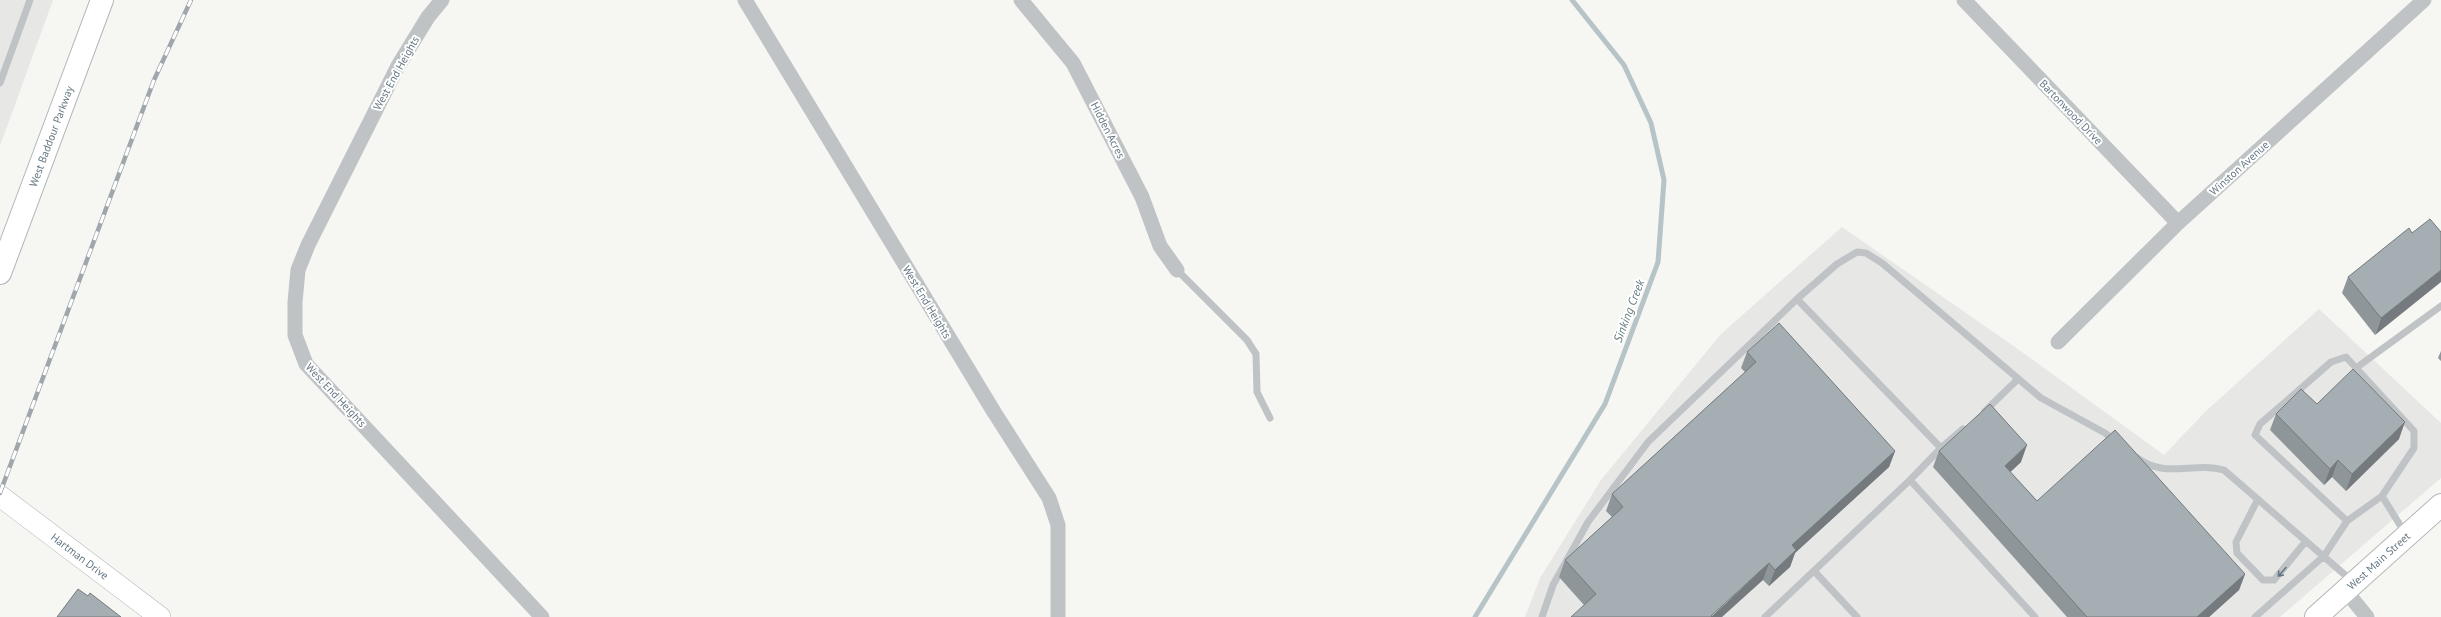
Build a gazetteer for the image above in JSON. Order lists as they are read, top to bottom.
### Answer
{
  "streets": {
    "main road": ["West Baddour Parkway", "Hartman Drive", "West Main Street"],
    "street": [
      "West End Heights",
      "Bartonwood Drive",
      "Hidden Acres",
      "Winston Avenue"
    ]
  },
  "crossings": [
    ["Bartonwood Drive", "Winston Avenue"]
  ],
  "water": ["Sinking Creek"]
}
